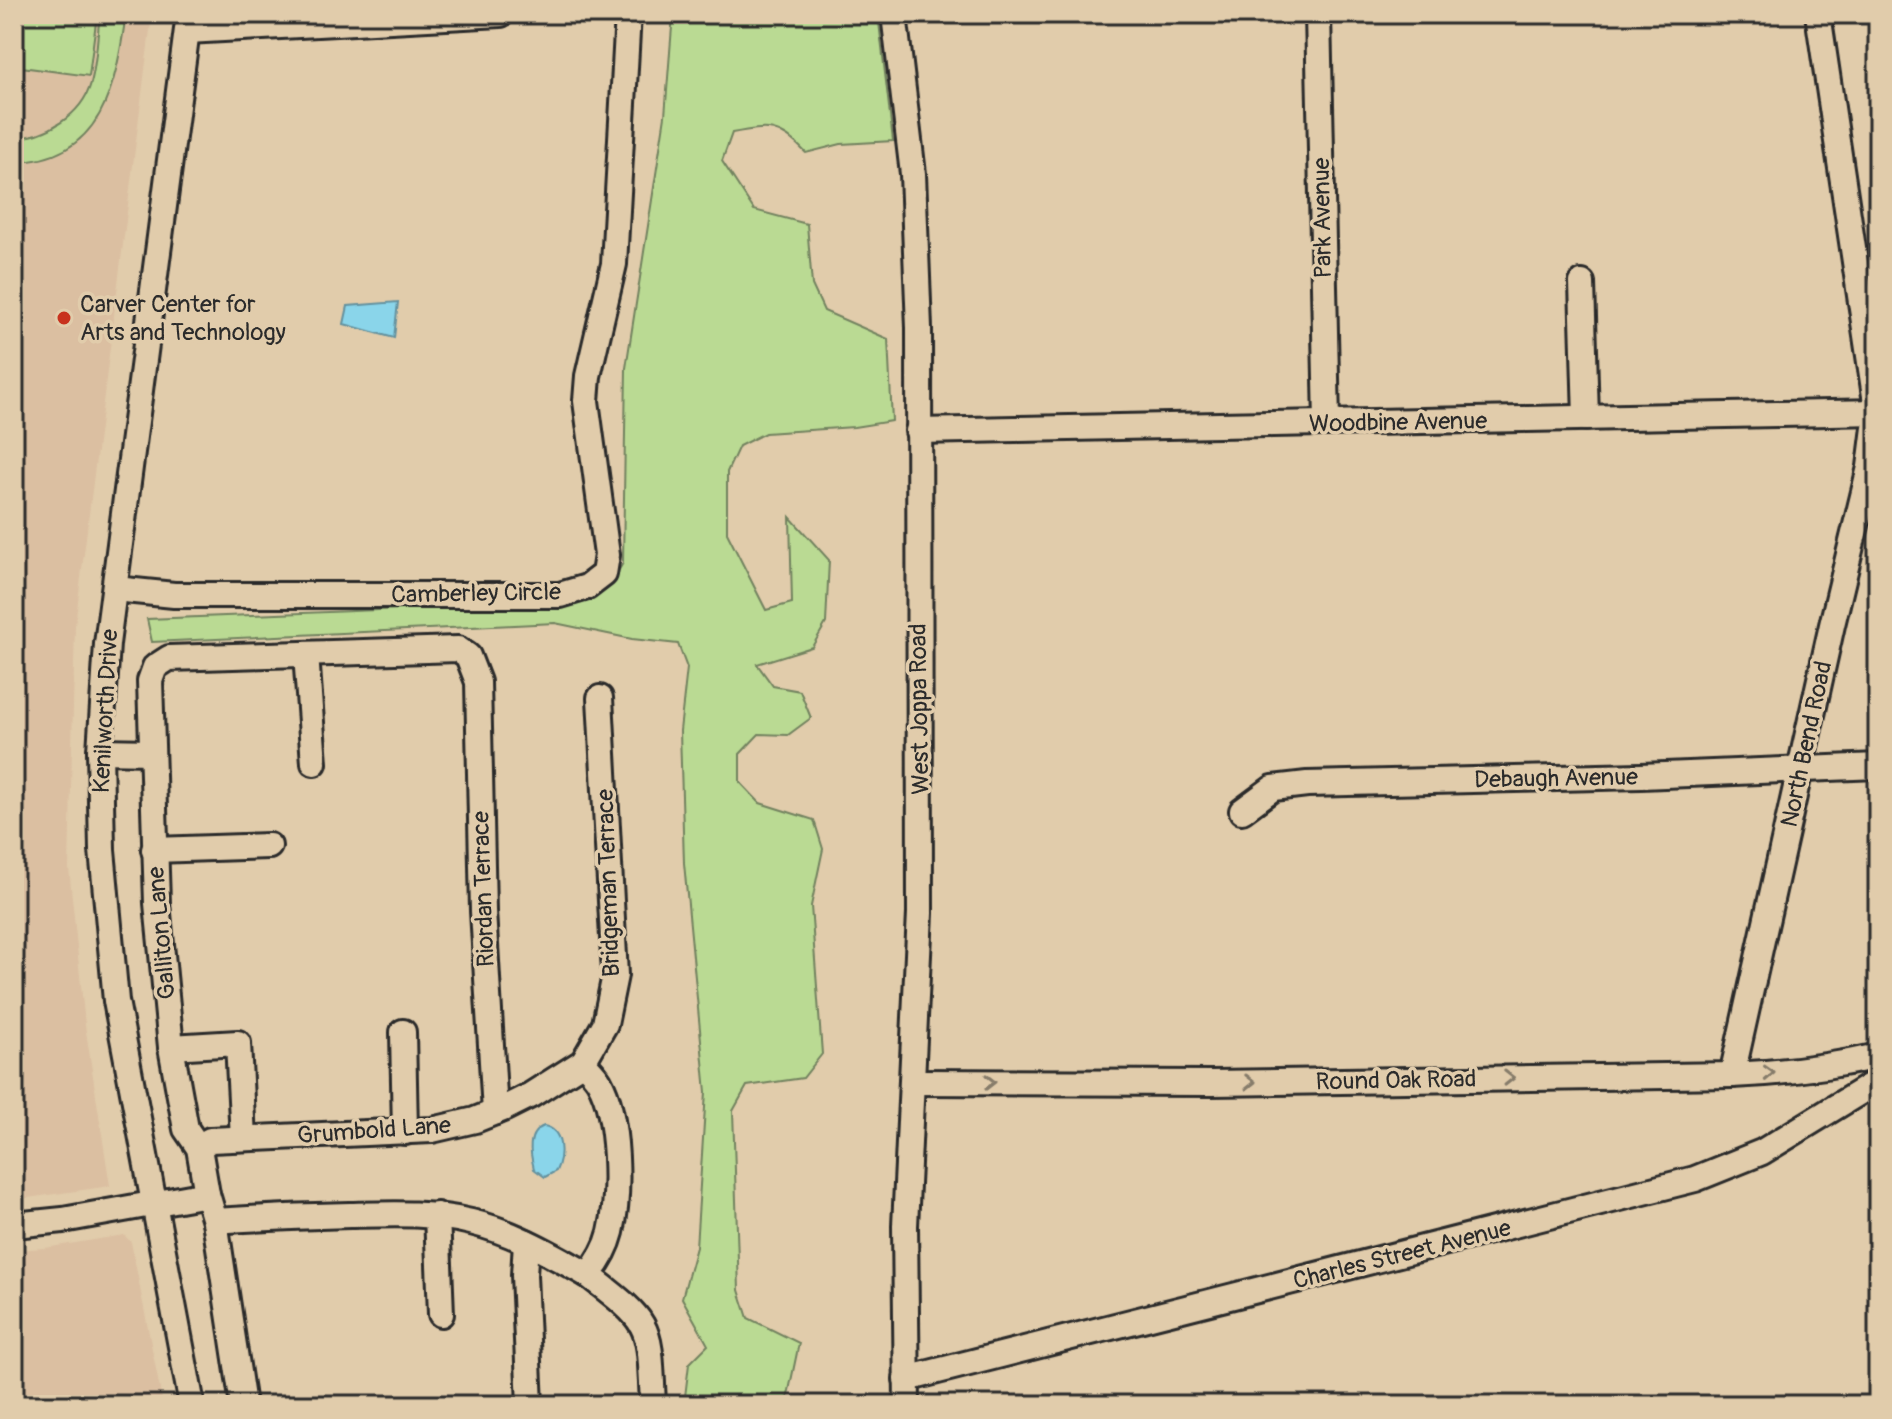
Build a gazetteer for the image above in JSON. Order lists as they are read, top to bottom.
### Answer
{
  "streets": {
    "street": [
      "Park Avenue",
      "Woodbine Avenue",
      "Camberley Circle",
      "West Joppa Road",
      "Kenilworth Drive",
      "North Bend Road",
      "Debaugh Avenue",
      "Bridgeman Terrace",
      "Riordan Terrace",
      "Galliton Lane",
      "Round Oak Road",
      "Grumbold Lane",
      "Charles Street Avenue"
    ]
  },
  "crossings": [
    ["Park Avenue", "Woodbine Avenue"],
    ["Woodbine Avenue", "West Joppa Road"],
    ["Woodbine Avenue", "North Bend Road"],
    ["Camberley Circle", "Kenilworth Drive"],
    ["West Joppa Road", "Round Oak Road"],
    ["West Joppa Road", "Charles Street Avenue"],
    ["North Bend Road", "Debaugh Avenue"],
    ["North Bend Road", "Round Oak Road"],
    ["Bridgeman Terrace", "Grumbold Lane"],
    ["Riordan Terrace", "Galliton Lane"],
    ["Riordan Terrace", "Grumbold Lane"],
    ["Galliton Lane", "Grumbold Lane"]
  ],
  "one_way": ["Round Oak Road"],
  "places": ["Carver Center for Arts and Technology"]
}
